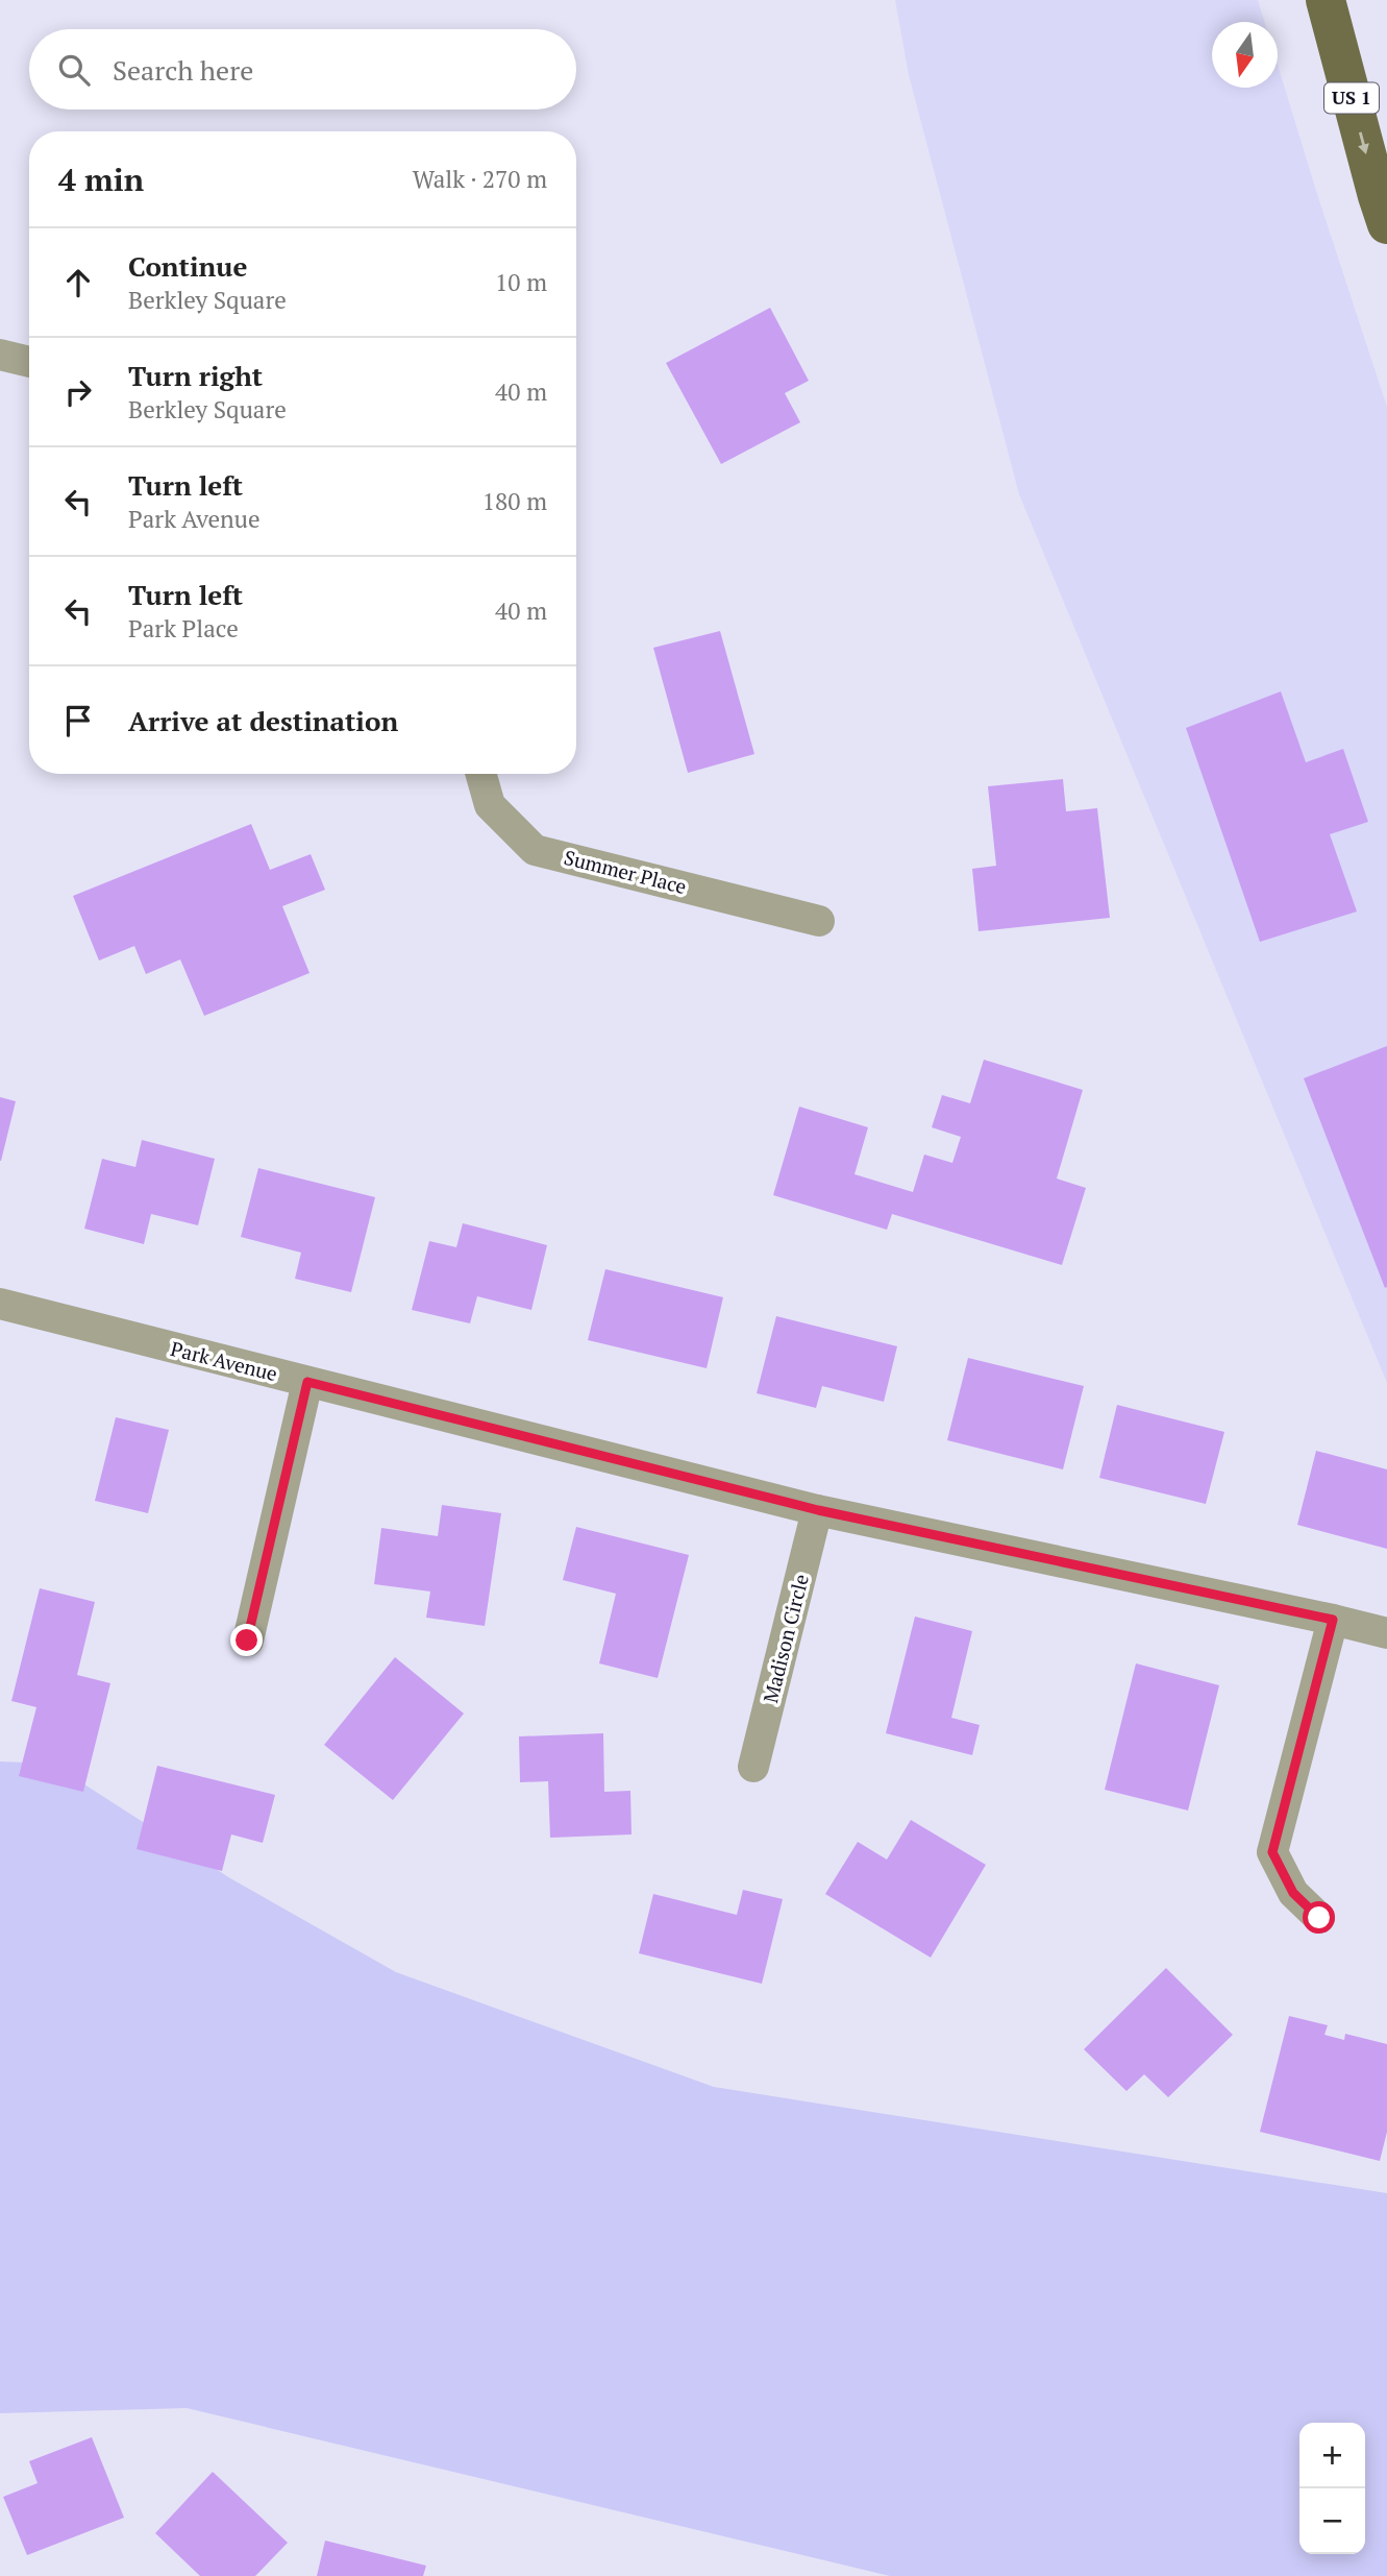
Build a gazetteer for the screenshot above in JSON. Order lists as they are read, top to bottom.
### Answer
{
  "streets": {
    "main road": ["US 1"],
    "street": ["Summer Place", "Park Avenue", "Madison Circle"]
  },
  "crossings": [
    ["Park Avenue", "Madison Circle"]
  ],
  "north": "bottom",
  "page": {
    "search": "Search here",
    "heading": ["4 min", "Walk · 270 m"],
    "list": [
      ["Continue", "Berkley Square", "10 m"],
      ["Turn right", "Berkley Square", "40 m"],
      ["Turn left", "Park Avenue", "180 m"],
      ["Turn left", "Park Place", "40 m"],
      "Arrive at destination"
    ],
    "map_buttons": ["+", "−"]
  }
}
